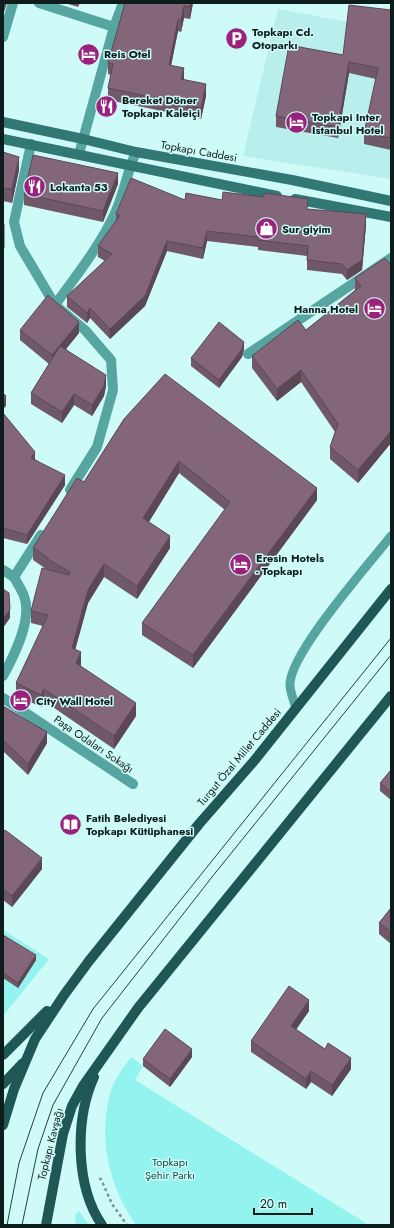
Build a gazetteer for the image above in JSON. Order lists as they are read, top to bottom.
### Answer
{
  "streets": {
    "main road": ["Topkapı Caddesi", "Turgut Özal Millet Caddesi", "Topkapı Kavşağı"],
    "street": ["Paşa Odaları Sokağı"]
  },
  "parks": ["Topkapı Şehir Parkı"],
  "places": {
    "parking": ["Topkapı Cd. Otoparkı"],
    "hotel": [
      "Reis Otel",
      "Topkapi Inter Istanbul Hotel",
      "Hanna Hotel",
      "Eresin Hotels - Topkapı",
      "City Wall Hotel"
    ],
    "restaurant": ["Bereket Döner Topkapı Kaleiçi", "Lokanta 53"],
    "shop": ["Sur giyim"],
    "library": ["Fatih Belediyesi Topkapı Kütüphanesi"]
  },
  "scale_bar": "20 m"
}
